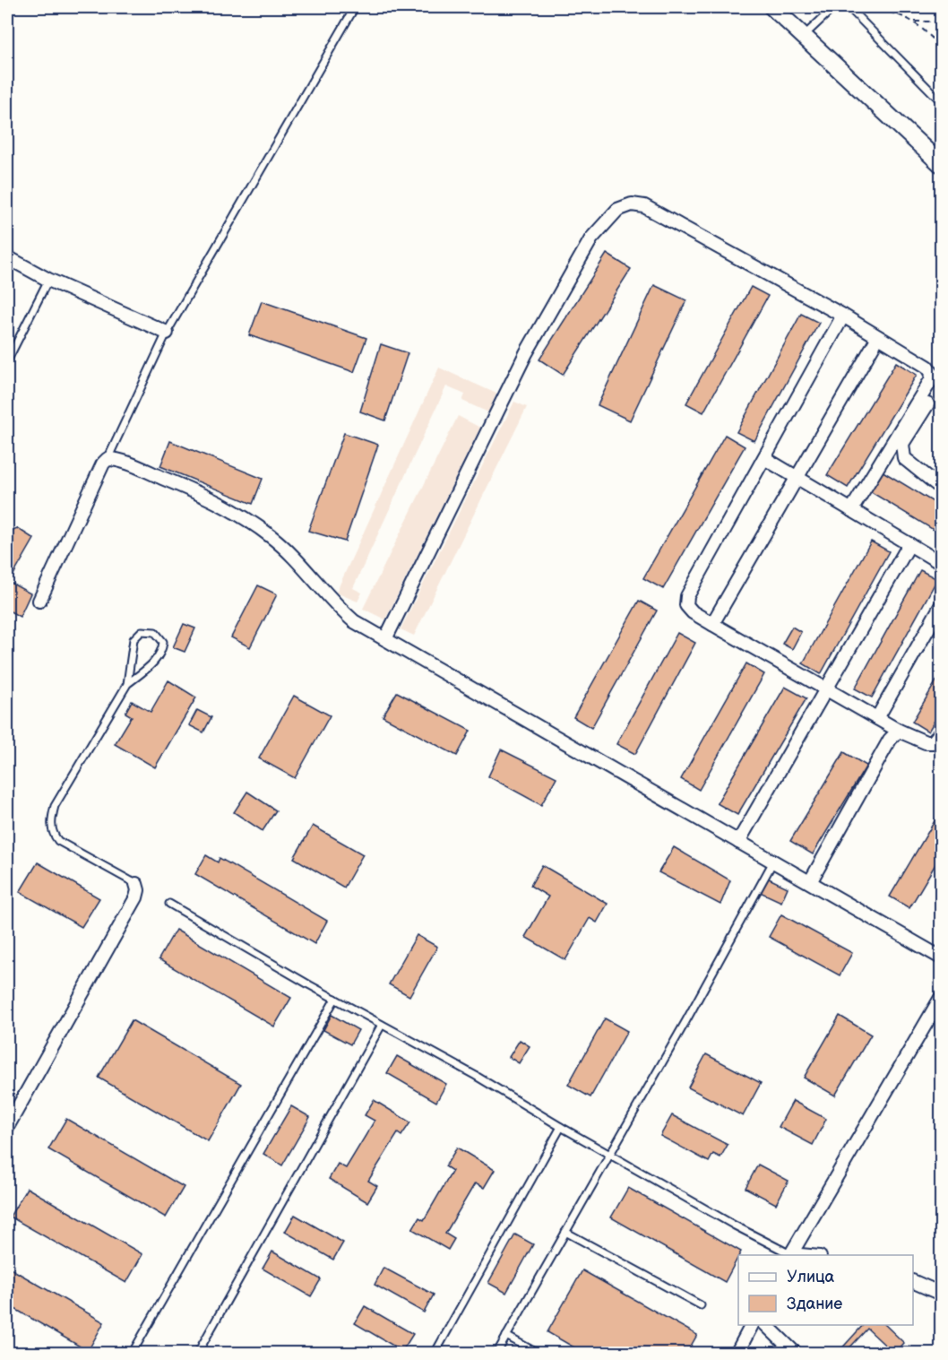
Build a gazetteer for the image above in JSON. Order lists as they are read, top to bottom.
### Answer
{
  "legend": ["Улица", "Здание"]
}
